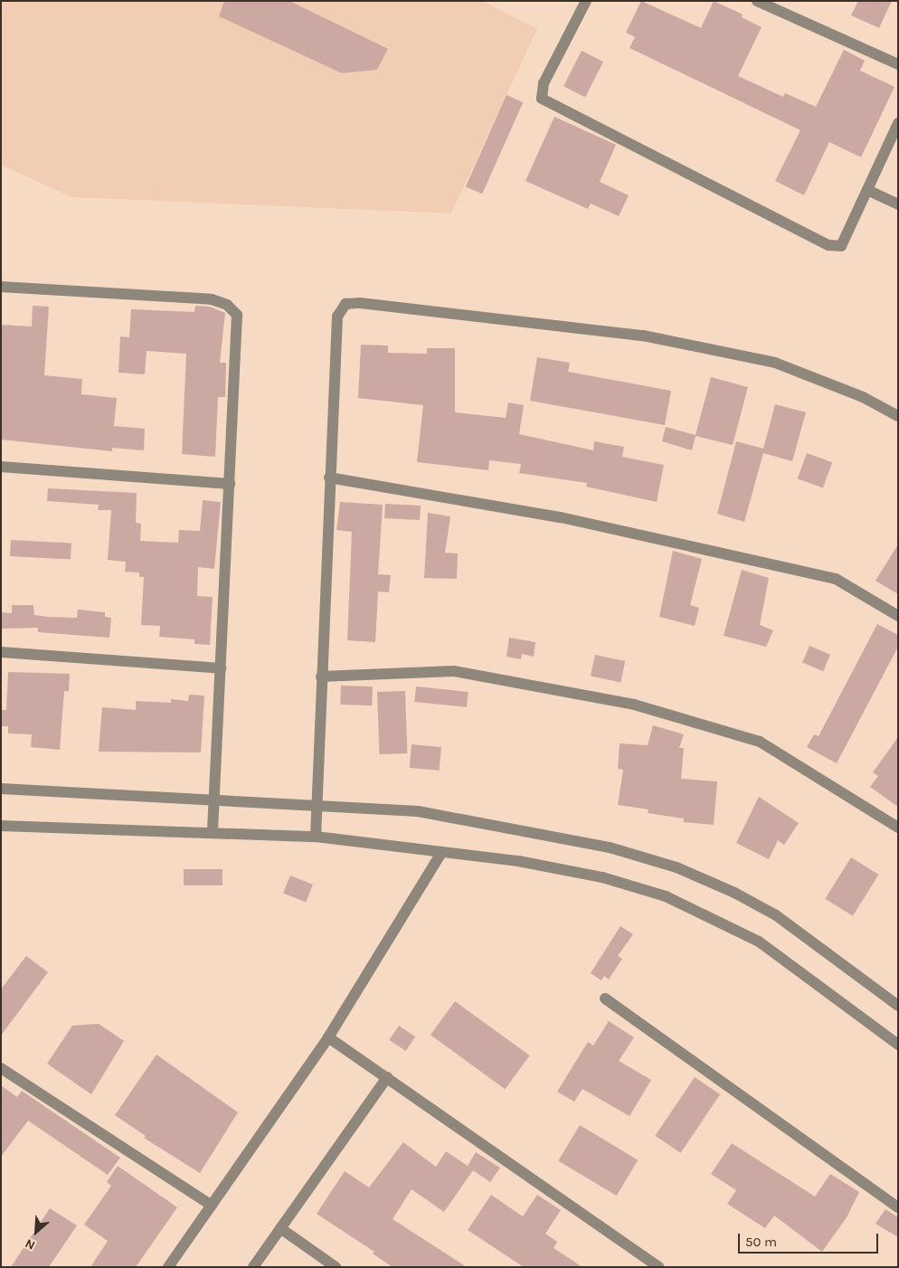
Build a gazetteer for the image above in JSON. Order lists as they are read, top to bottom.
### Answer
{
  "scale_bar": "50 m",
  "north": "bottom left"
}
